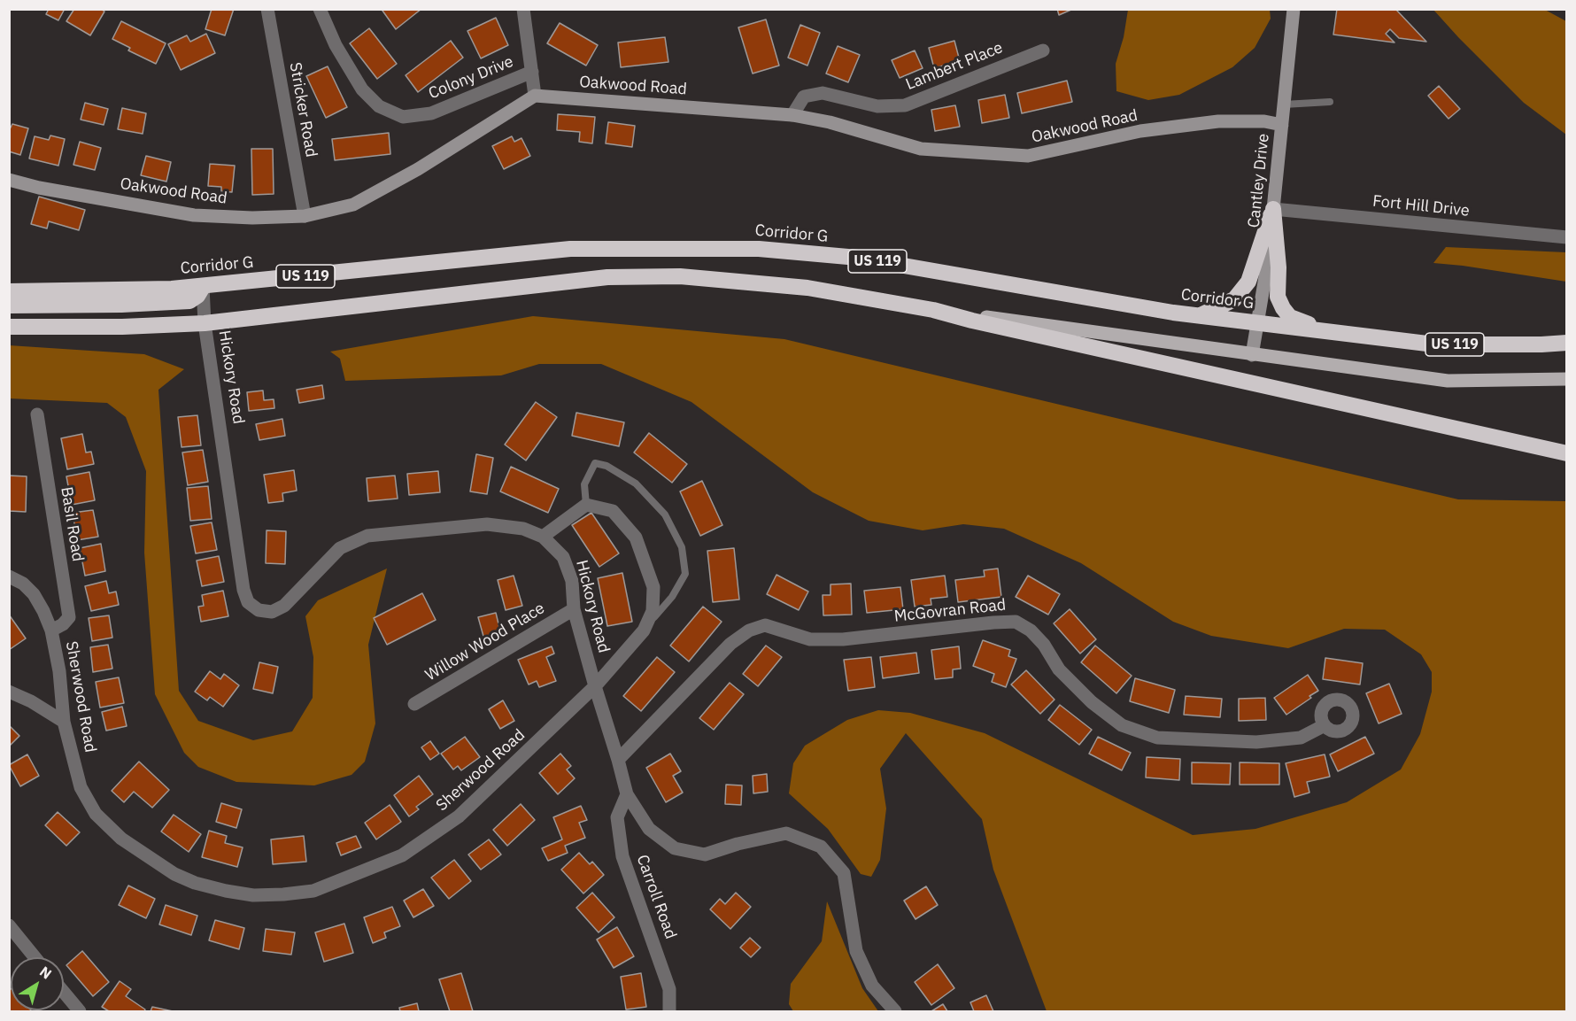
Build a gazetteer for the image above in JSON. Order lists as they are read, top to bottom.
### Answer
{
  "streets": {
    "highway": ["Corridor G", "US 119"],
    "street": [
      "Lambert Place",
      "Colony Drive",
      "Oakwood Road",
      "Stricker Road",
      "Cantley Drive",
      "Fort Hill Drive",
      "Hickory Road",
      "Basil Road",
      "McGovran Road",
      "Willow Wood Place",
      "Sherwood Road",
      "Carroll Road"
    ]
  },
  "crossings": [
    ["Lambert Place", "Oakwood Road"],
    ["Oakwood Road", "Stricker Road"],
    ["Oakwood Road", "Cantley Drive"],
    ["Cantley Drive", "Fort Hill Drive"],
    ["Cantley Drive", "Corridor G"],
    ["Corridor G", "Hickory Road"],
    ["US 119", "Hickory Road"],
    ["Hickory Road", "McGovran Road"],
    ["Hickory Road", "Willow Wood Place"],
    ["Hickory Road", "Sherwood Road"],
    ["Hickory Road", "Carroll Road"],
    ["Basil Road", "Sherwood Road"]
  ],
  "north": "top right"
}
